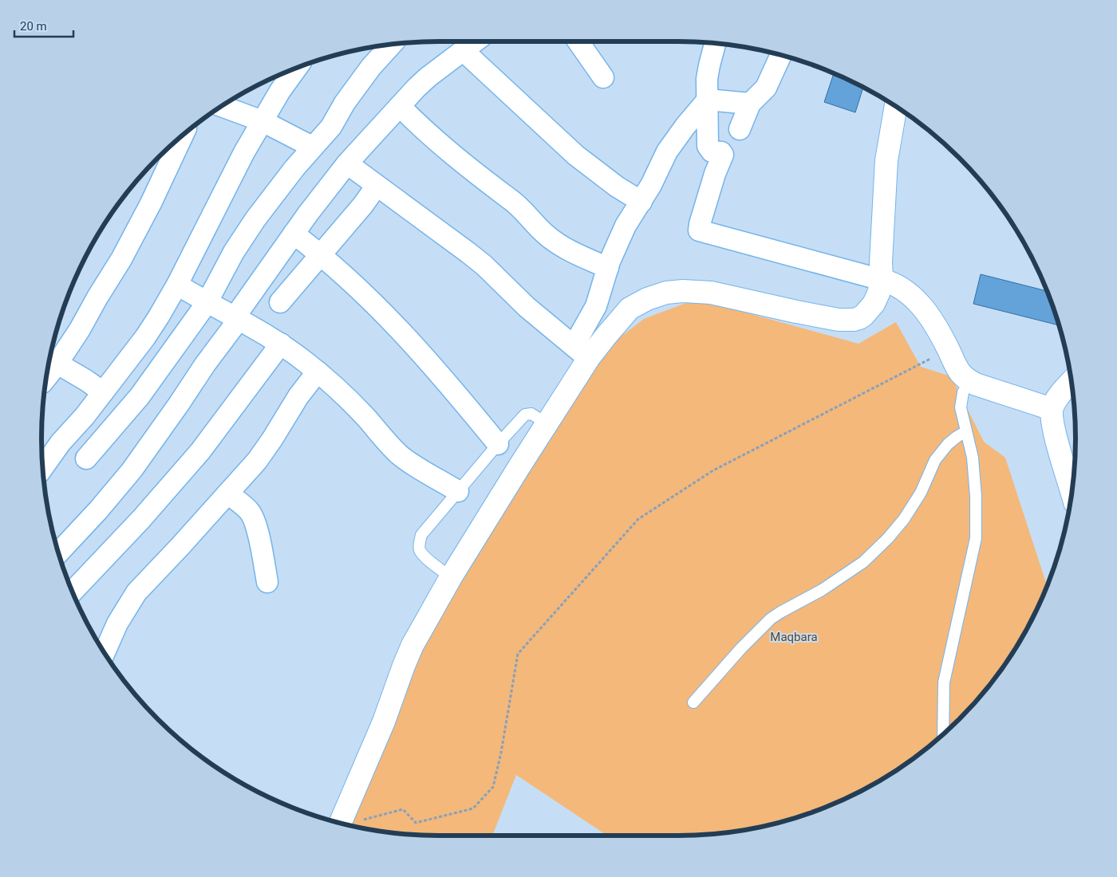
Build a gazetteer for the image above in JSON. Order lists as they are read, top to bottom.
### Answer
{
  "parks": ["Maqbara"],
  "scale_bar": "20 m"
}
